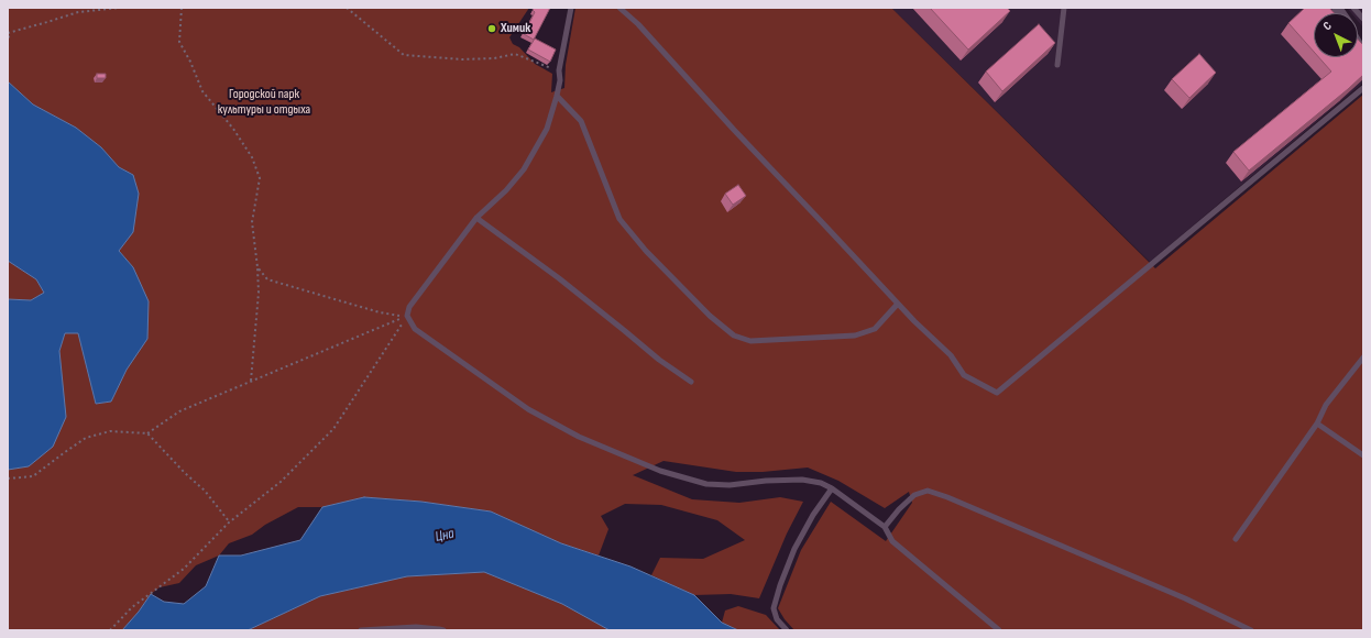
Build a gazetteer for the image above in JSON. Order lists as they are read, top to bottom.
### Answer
{
  "water": ["Цна"],
  "parks": ["Городской парк культуры и отдыха"],
  "places": ["Химик"],
  "north": "top left"
}
